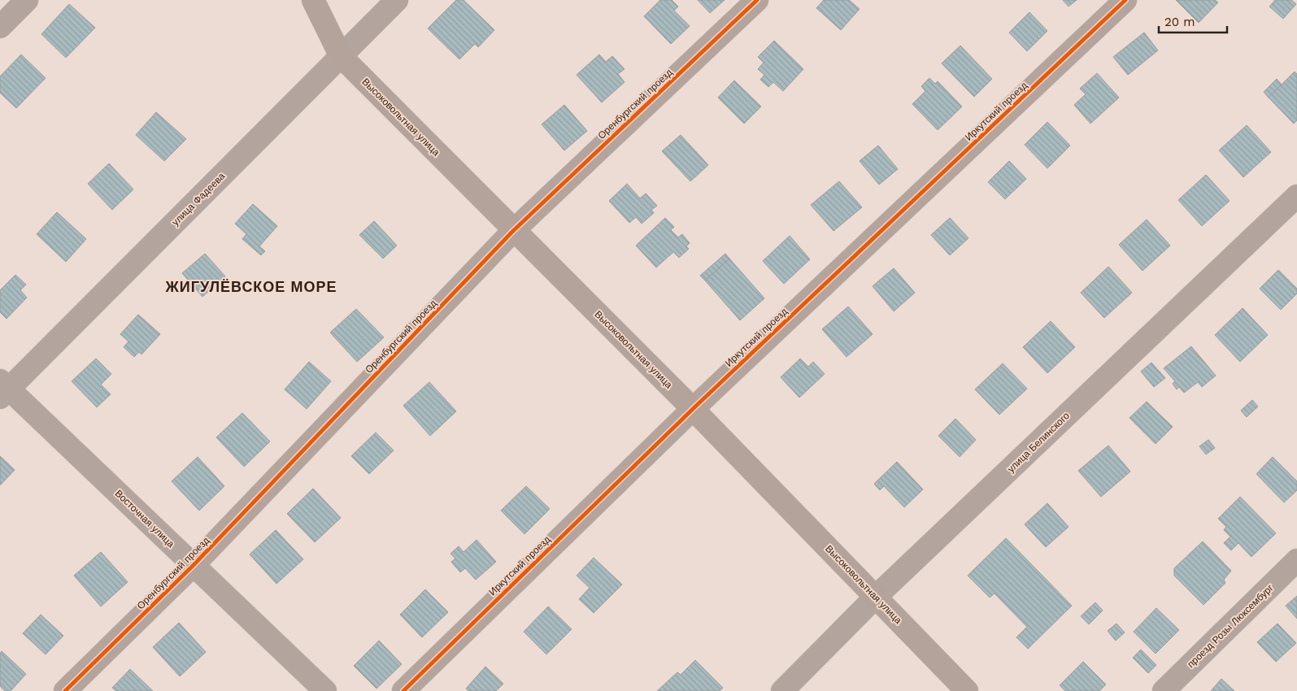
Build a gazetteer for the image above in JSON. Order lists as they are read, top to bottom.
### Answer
{
  "streets": {
    "street": [
      "Оренбургский проезд",
      "Иркутский проезд",
      "Высоковольтная улица",
      "улица Фадеева",
      "улица Белинского",
      "Восточная улица",
      "проезд Розы Люксембург"
    ]
  },
  "crossings": [
    ["Оренбургский проезд", "Высоковольтная улица"],
    ["Оренбургский проезд", "Восточная улица"],
    ["Иркутский проезд", "Высоковольтная улица"],
    ["Высоковольтная улица", "улица Фадеева"],
    ["Высоковольтная улица", "улица Белинского"],
    ["улица Фадеева", "Восточная улица"]
  ],
  "districts": ["ЖИГУЛЁВСКОЕ МОРЕ"],
  "scale_bar": "20 m"
}
